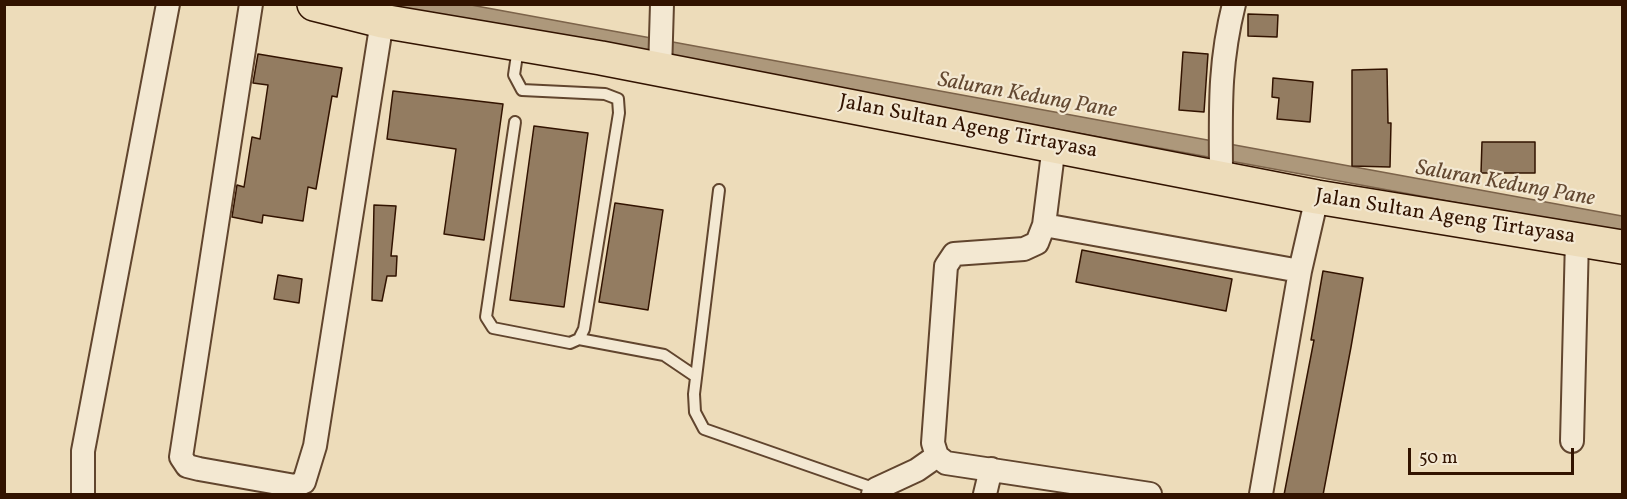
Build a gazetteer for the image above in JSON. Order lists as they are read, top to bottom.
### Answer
{
  "streets": {
    "main road": ["Jalan Sultan Ageng Tirtayasa"]
  },
  "water": ["Saluran Kedung Pane"],
  "scale_bar": "50 m"
}
